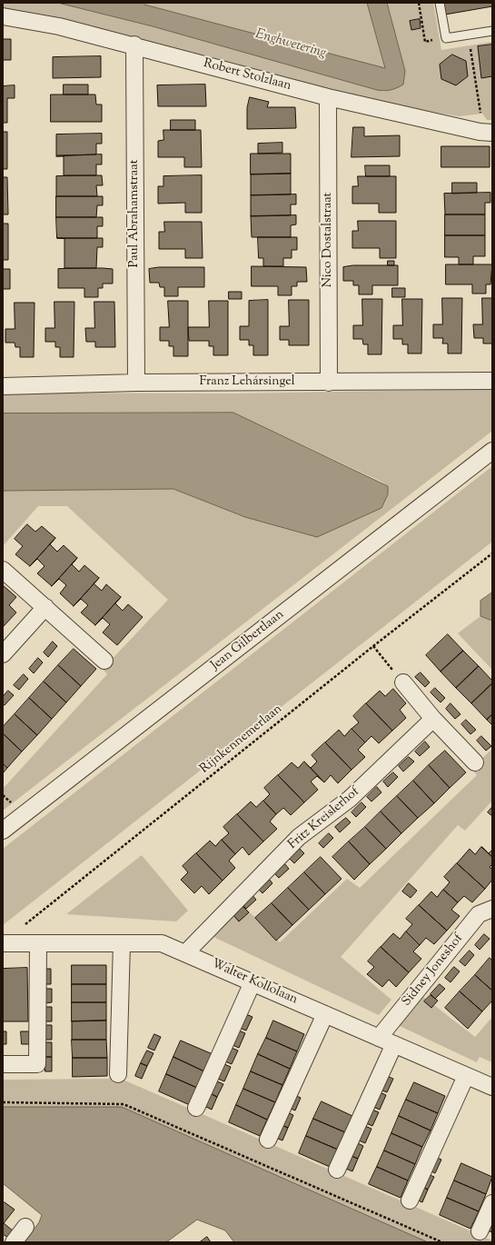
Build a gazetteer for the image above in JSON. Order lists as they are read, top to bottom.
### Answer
{
  "streets": {
    "street": [
      "Robert Stolzlaan",
      "Paul Abrahamstraat",
      "Nico Dostalstraat",
      "Franz Lehársingel",
      "Jean Gilbertlaan",
      "Fritz Kreislerhof",
      "Sidney Joneshof",
      "Walter Kollolaan"
    ],
    "path": ["Rijnkennemerlaan"]
  },
  "crossings": [
    ["Robert Stolzlaan", "Paul Abrahamstraat"],
    ["Robert Stolzlaan", "Nico Dostalstraat"],
    ["Paul Abrahamstraat", "Franz Lehársingel"],
    ["Nico Dostalstraat", "Franz Lehársingel"],
    ["Fritz Kreislerhof", "Walter Kollolaan"],
    ["Sidney Joneshof", "Walter Kollolaan"]
  ],
  "water": ["Enghwetering"]
}
